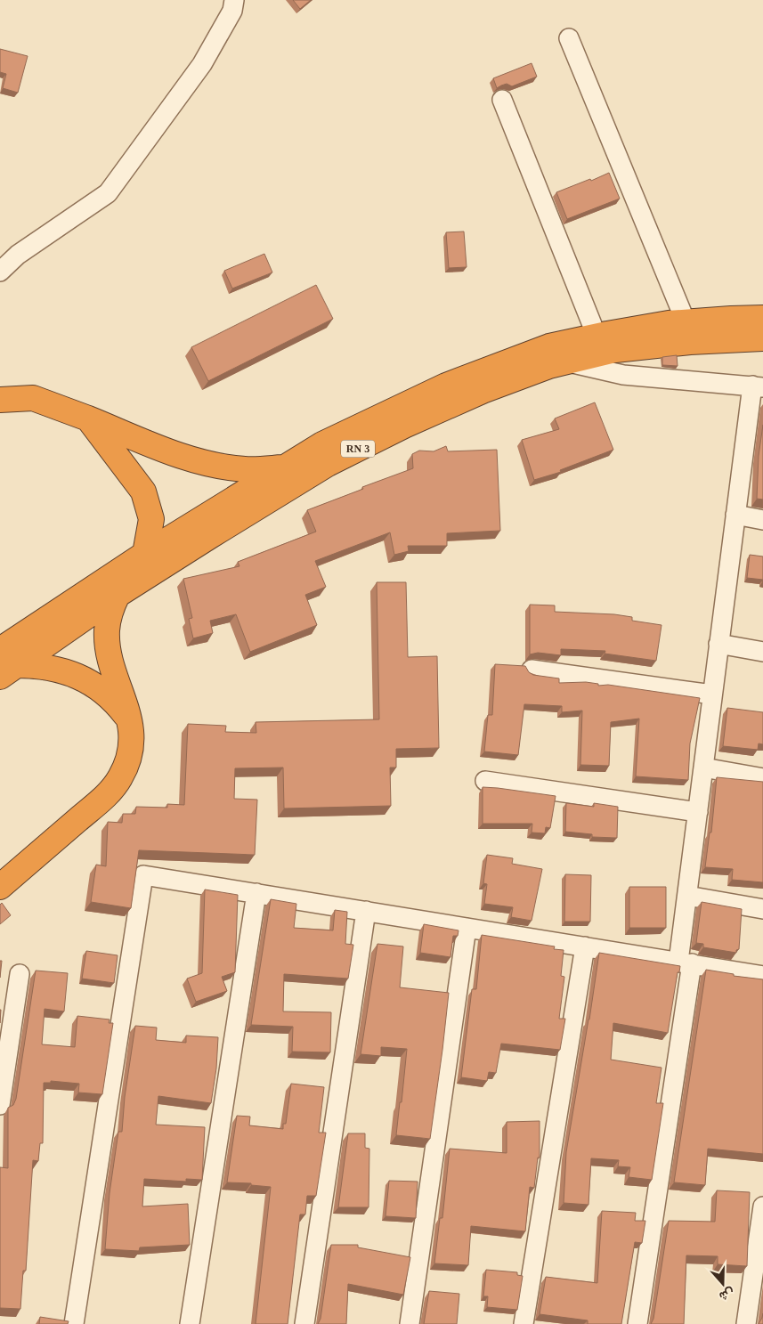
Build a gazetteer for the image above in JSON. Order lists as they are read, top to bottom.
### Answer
{
  "streets": {
    "highway": ["RN 3"]
  },
  "north": "bottom"
}
